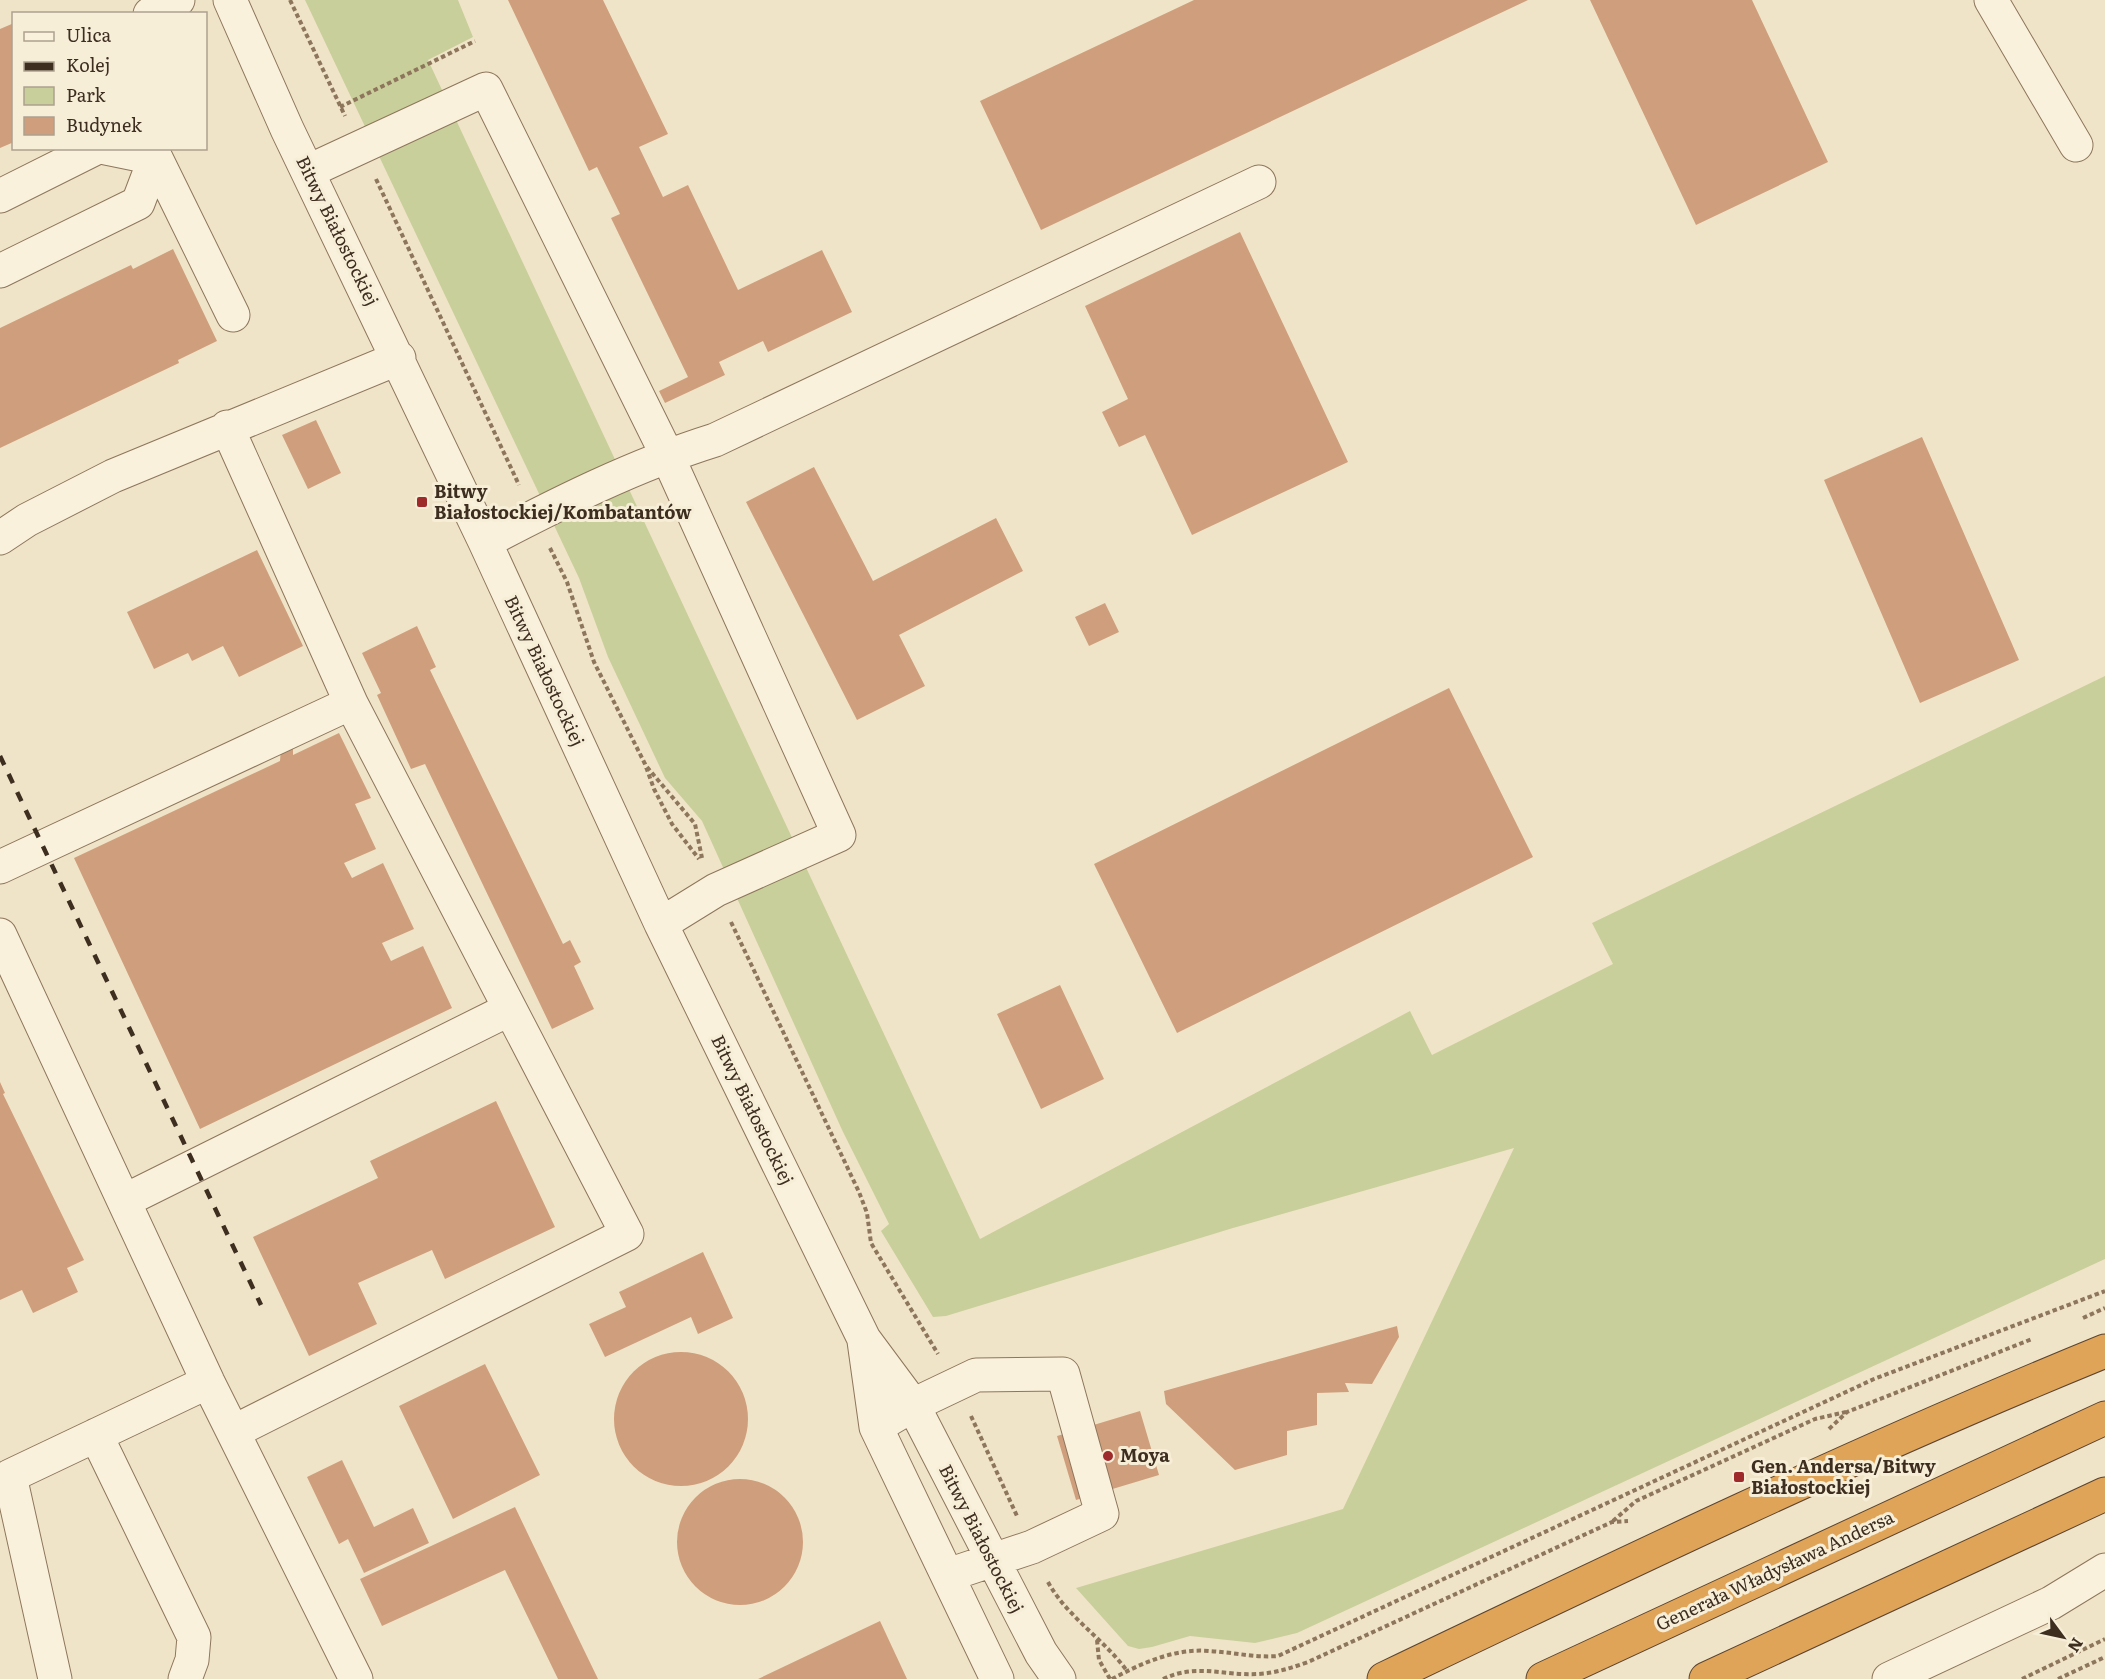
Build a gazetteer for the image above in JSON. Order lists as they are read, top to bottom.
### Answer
{
  "streets": {
    "highway": ["Generała Władysława Andersa"],
    "street": ["Bitwy Białostockiej"]
  },
  "places": {
    "transit": ["Bitwy Białostockiej/Kombatantów", "Gen. Andersa/Bitwy Białostockiej"],
    "other": ["Moya"]
  },
  "legend": [
    "Ulica",
    "Kolej",
    "Park",
    "Budynek"
  ],
  "north": "bottom right"
}
